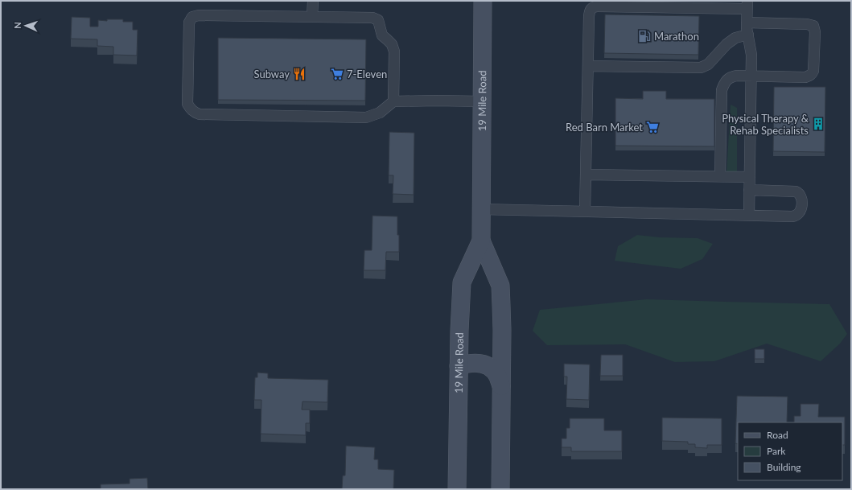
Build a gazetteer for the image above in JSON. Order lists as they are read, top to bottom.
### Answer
{
  "streets": {
    "main road": ["19 Mile Road"]
  },
  "places": {
    "fuel station": ["Marathon"],
    "restaurant": ["Subway"],
    "supermarket": ["7-Eleven", "Red Barn Market"],
    "building": ["Physical Therapy & Rehab Specialists"]
  },
  "legend": ["Road", "Park", "Building"],
  "north": "left"
}
